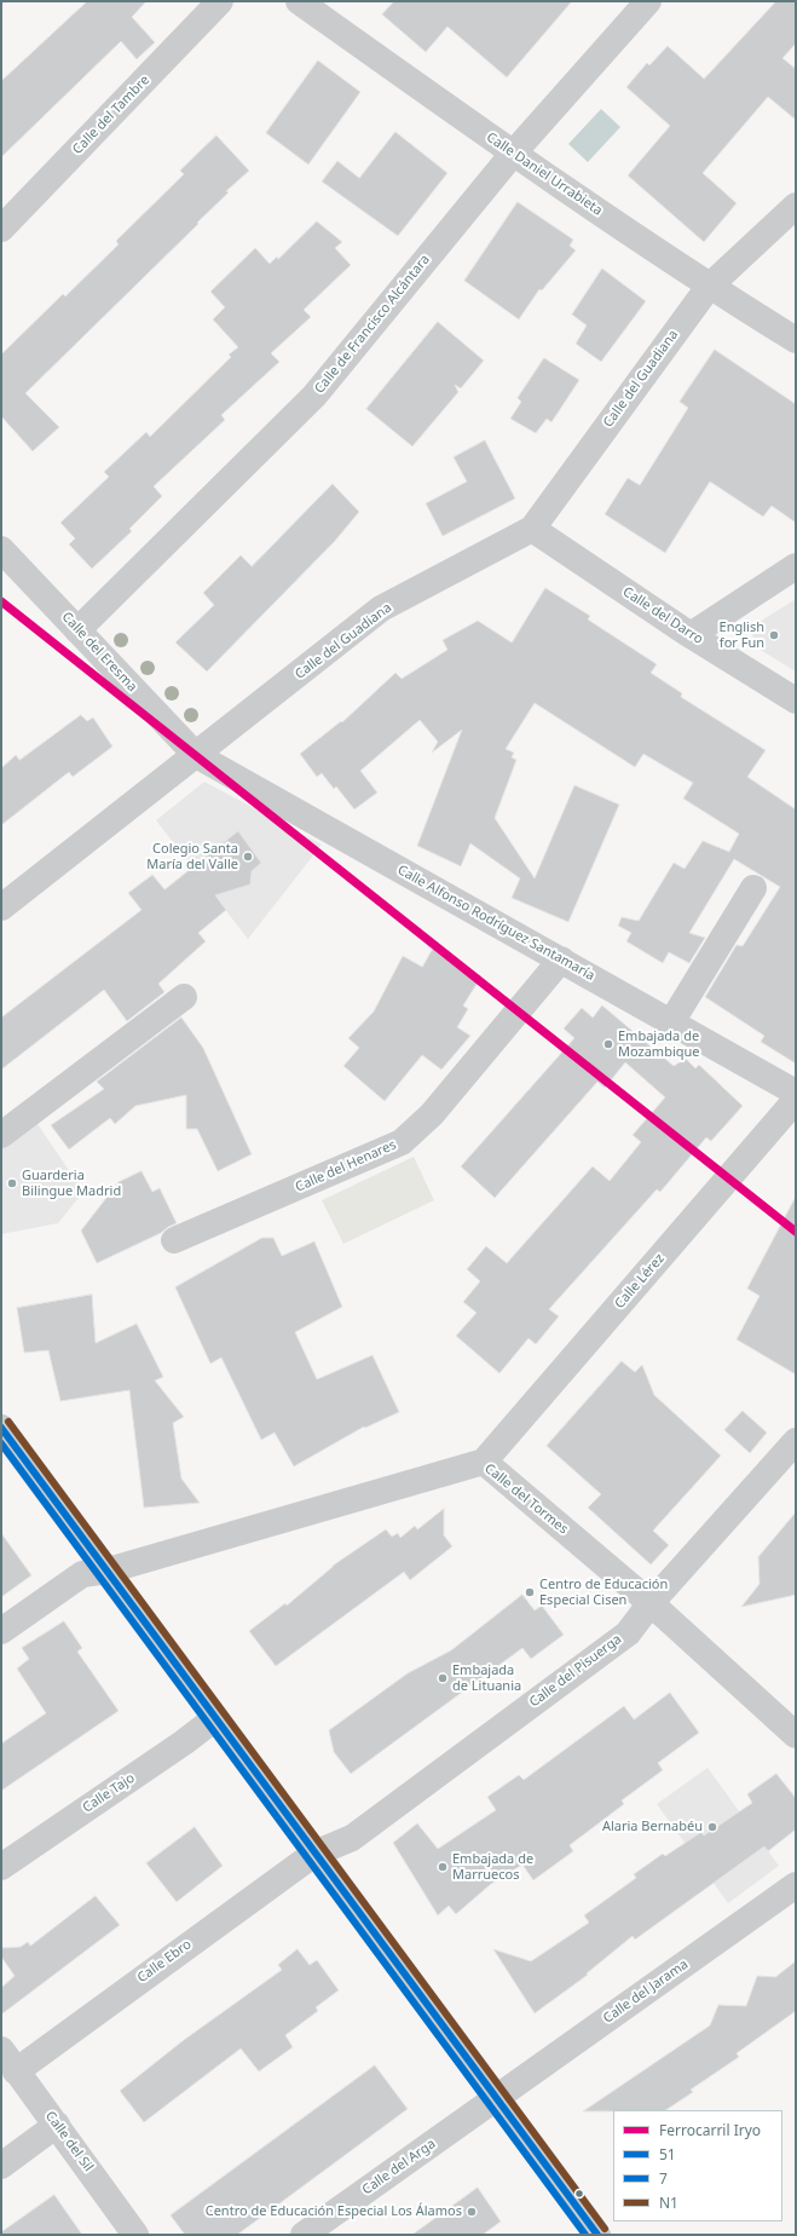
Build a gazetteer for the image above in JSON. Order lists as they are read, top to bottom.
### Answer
{
  "streets": {
    "street": [
      "Calle del Tambre",
      "Calle Daniel Urrabieta",
      "Calle de Francisco Alcántara",
      "Calle del Guadiana",
      "Calle del Darro",
      "Calle del Eresma",
      "Calle Alfonso Rodríguez Santamaría",
      "Calle del Henares",
      "Calle Lérez",
      "Calle del Tormes",
      "Calle del Pisuerga",
      "Calle Tajo",
      "Calle Ebro",
      "Calle del Jarama",
      "Calle del Sil",
      "Calle del Arga"
    ]
  },
  "crossings": [
    ["Calle Daniel Urrabieta", "Calle de Francisco Alcántara"],
    ["Calle Daniel Urrabieta", "Calle del Guadiana"],
    ["Calle de Francisco Alcántara", "Calle del Eresma"],
    ["Calle del Guadiana", "Calle del Darro"],
    ["Calle del Guadiana", "Calle del Eresma"],
    ["Calle del Guadiana", "Calle Alfonso Rodríguez Santamaría"],
    ["Calle del Eresma", "Calle Alfonso Rodríguez Santamaría"],
    ["Calle Alfonso Rodríguez Santamaría", "Calle del Henares"],
    ["Calle Lérez", "Calle del Tormes"],
    ["Calle del Tormes", "Calle del Pisuerga"],
    ["Calle del Pisuerga", "Calle Ebro"],
    ["Calle Ebro", "Calle del Sil"],
    ["Calle del Jarama", "Calle del Arga"]
  ],
  "places": [
    "English for Fun",
    "Colegio Santa María del Valle",
    "Embajada de Mozambique",
    "Guarderia Bilingue Madrid",
    "Centro de Educación Especial Cisen",
    "Embajada de Lituania",
    "Alaria Bernabéu",
    "Embajada de Marruecos",
    "Centro de Educación Especial Los Álamos"
  ],
  "lines": [
    "rail line Iryo",
    "transit line N1",
    "transit line 51",
    "transit line 7"
  ],
  "legend": [
    "Ferrocarril Iryo",
    "51",
    "7",
    "N1"
  ]
}
